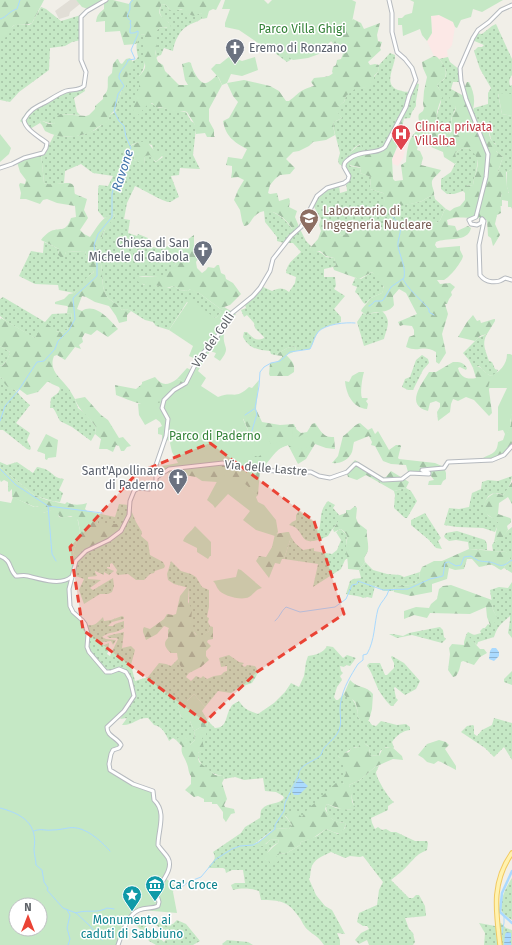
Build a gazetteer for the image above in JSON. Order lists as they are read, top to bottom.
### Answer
{
  "streets": {
    "main road": ["Via dei Colli", "Via delle Lastre"]
  },
  "crossings": [
    ["Via dei Colli", "Via delle Lastre"]
  ],
  "water": ["Ravone"],
  "parks": ["Parco Villa Ghigi", "Parco di Paderno"],
  "places": {
    "church": ["Eremo di Ronzano", "Chiesa di San Michele di Gaibola", "Sant'Apollinare di Paderno"],
    "hospital": ["Clinica privata Villalba"],
    "school or university": ["Laboratorio di Ingegneria Nucleare"],
    "museum": ["Ca' Croce"],
    "place": ["Monumento ai caduti di Sabbiuno"]
  },
  "north": "top"
}
